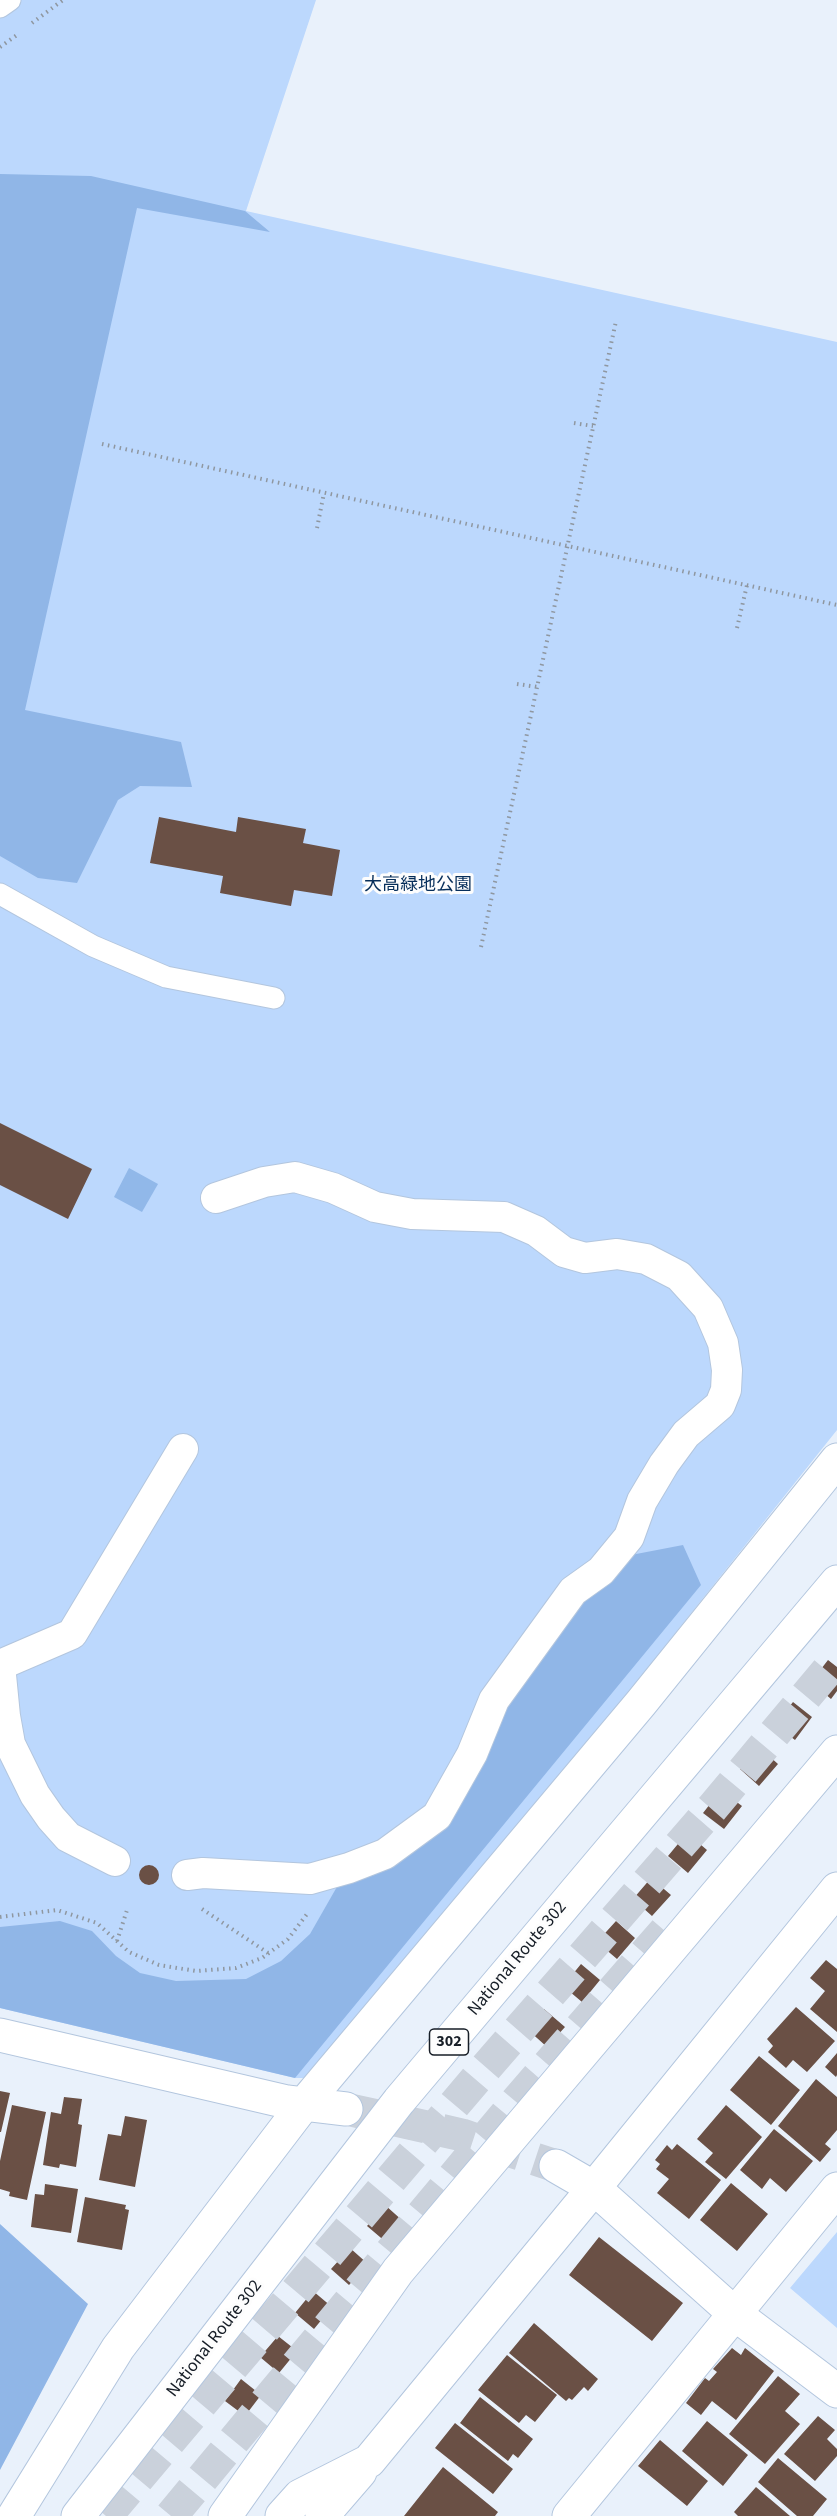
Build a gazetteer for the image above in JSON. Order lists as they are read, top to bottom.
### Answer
{
  "streets": {
    "main road": ["National Route 302", "302"]
  },
  "parks": ["大高緑地公園"]
}
